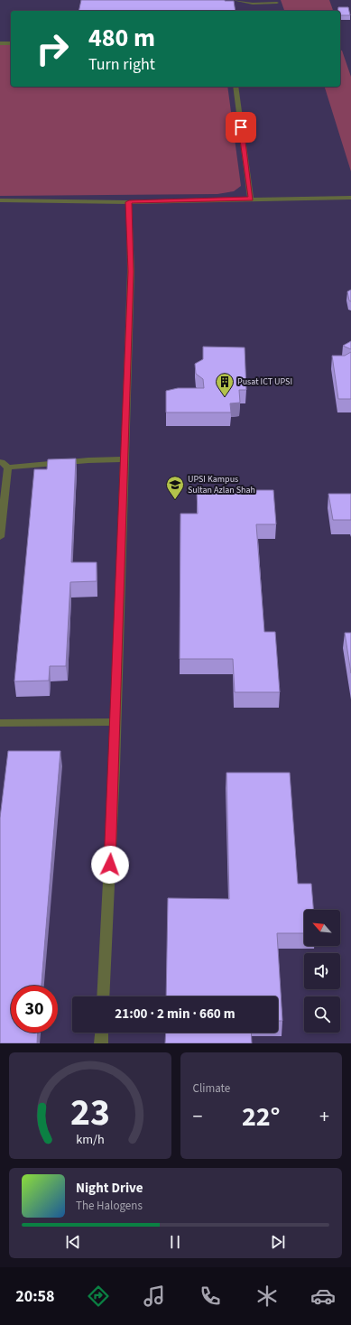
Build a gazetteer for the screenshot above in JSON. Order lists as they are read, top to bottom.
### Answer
{
  "places": {
    "building": ["Pusat ICT UPSI"],
    "school or university": ["UPSI Kampus Sultan Azlan Shah"]
  },
  "north": "top left",
  "page": {
    "turn": ["480 m", "Turn right"],
    "limit": "30",
    "trip": "21:00 · 2 min · 660 m",
    "tile": "Climate",
    "heat": ["−", "22°", "+"],
    "song": ["Night Drive", "The Halogens"],
    "tabs": "20:58",
    "gauge": ["23", "km/h"]
  }
}
